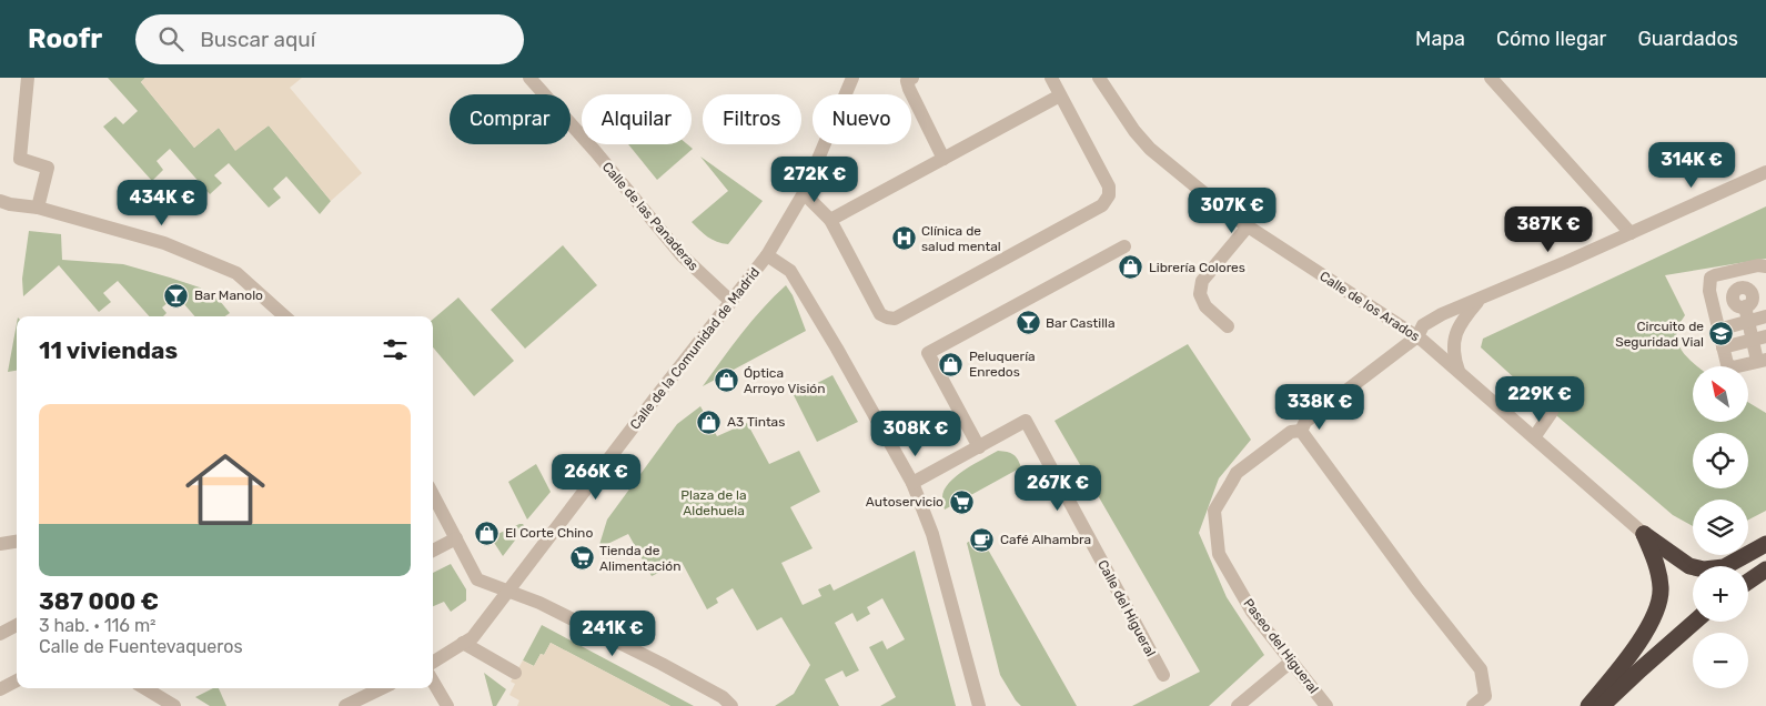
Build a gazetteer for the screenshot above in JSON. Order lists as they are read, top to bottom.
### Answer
{
  "streets": {
    "street": [
      "Calle de las Panaderas",
      "Calle de los Arados",
      "Calle de la Comunidad de Madrid",
      "Calle del Higueral",
      "Paseo del Higueral"
    ]
  },
  "crossings": [
    ["Calle de las Panaderas", "Calle de la Comunidad de Madrid"],
    ["Calle de los Arados", "Paseo del Higueral"]
  ],
  "parks": ["Plaza de la Aldehuela"],
  "places": {
    "hospital": ["Clínica de salud mental"],
    "shop": [
      "Librería Colores",
      "Peluquería Enredos",
      "Óptica Arroyo Visión",
      "A3 Tintas",
      "El Corte Chino"
    ],
    "bar": ["Bar Manolo", "Bar Castilla"],
    "school or university": ["Circuito de Seguridad Vial"],
    "supermarket": ["Autoservicio", "Tienda de Alimentación"],
    "cafe": ["Café Alhambra"]
  },
  "north": "top left",
  "page": {
    "header": "Roofr",
    "search": "Buscar aquí",
    "nav": ["Mapa", "Cómo llegar", "Guardados"],
    "chip": [
      "Comprar",
      "Alquilar",
      "Filtros",
      "Nuevo"
    ],
    "price": [
      "314K €",
      "272K €",
      "434K €",
      "307K €",
      "387K €",
      "229K €",
      "338K €",
      "308K €",
      "266K €",
      "267K €",
      "241K €"
    ],
    "heading": "11 viviendas",
    "map_buttons": ["+", "−"],
    "list": [
      {
        "name": "387 000 €",
        "note": "3 hab. · 116 m² · Calle de Fuentevaqueros"
      }
    ]
  }
}
